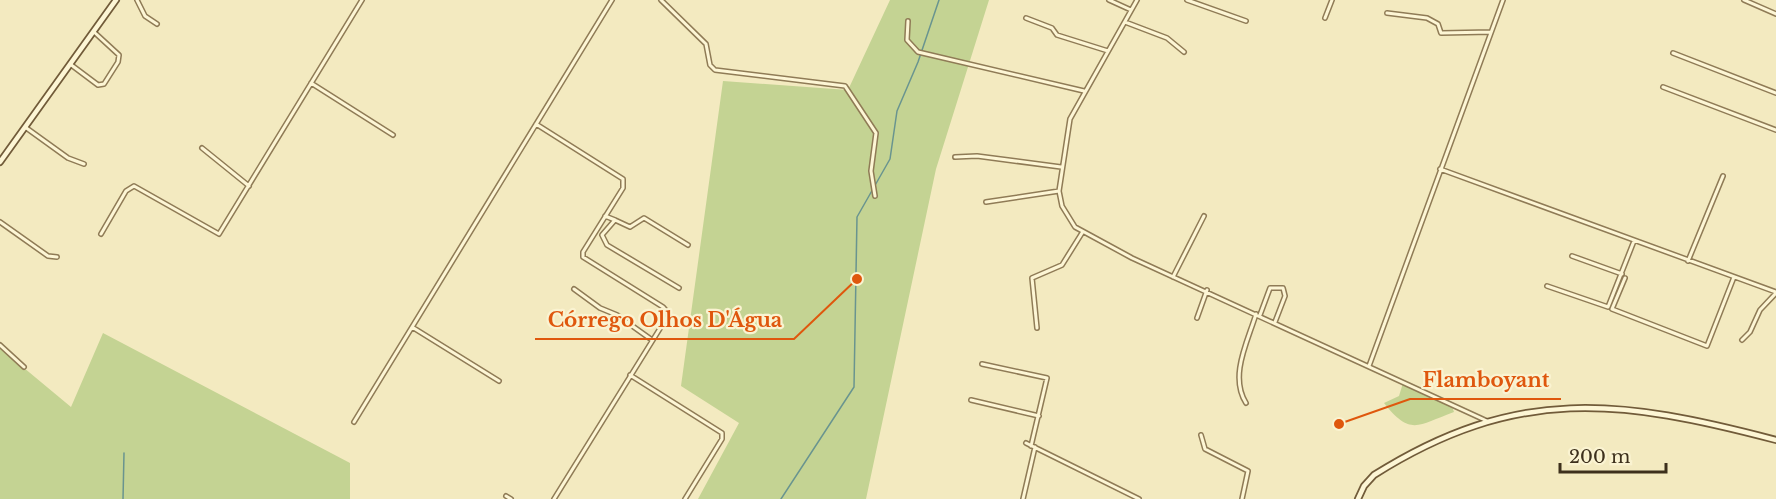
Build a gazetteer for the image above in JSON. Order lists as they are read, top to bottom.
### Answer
{
  "places": ["Córrego Olhos D'Água", "Flamboyant"],
  "scale_bar": "200 m"
}
